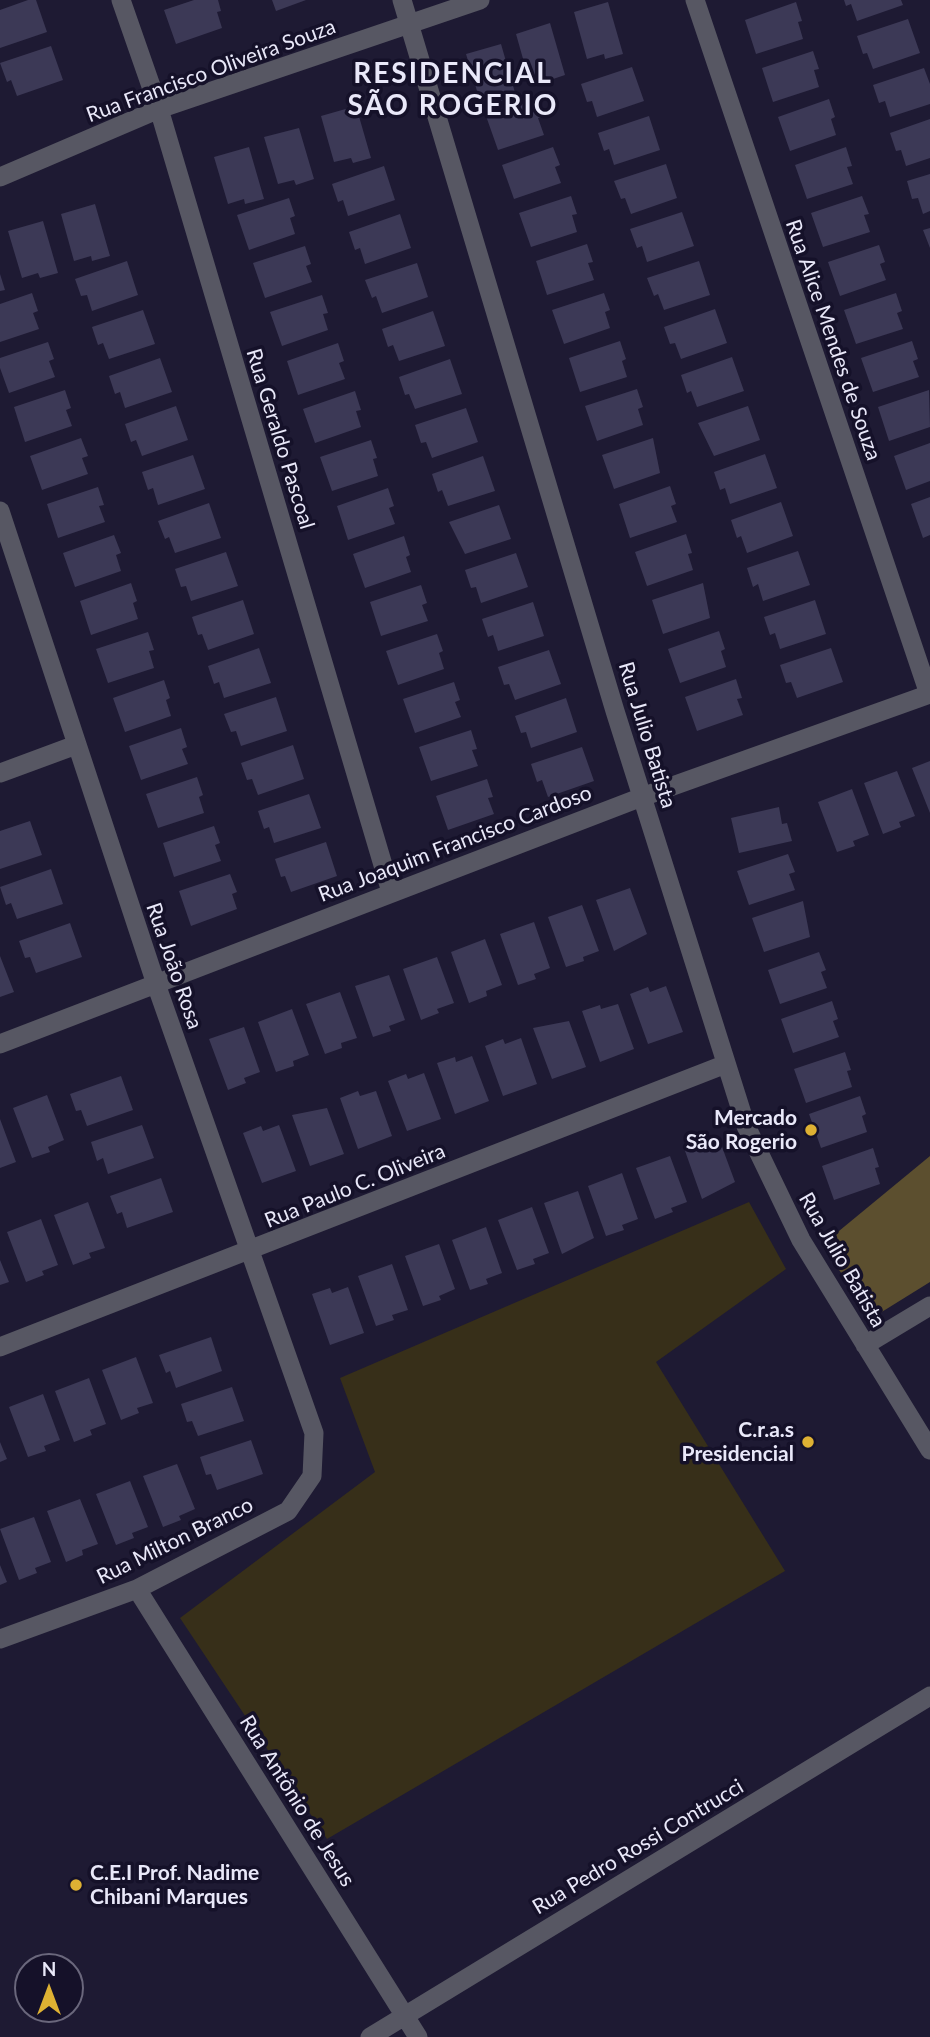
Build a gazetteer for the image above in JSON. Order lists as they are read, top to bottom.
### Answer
{
  "streets": {
    "street": [
      "Rua Francisco Oliveira Souza",
      "Rua Alice Mendes de Souza",
      "Rua Geraldo Pascoal",
      "Rua Julio Batista",
      "Rua Joaquim Francisco Cardoso",
      "Rua João Rosa",
      "Rua Paulo C. Oliveira",
      "Rua Milton Branco",
      "Rua Antônio de Jesus",
      "Rua Pedro Rossi Contrucci"
    ]
  },
  "crossings": [
    ["Rua Francisco Oliveira Souza", "Rua Geraldo Pascoal"],
    ["Rua Francisco Oliveira Souza", "Rua Julio Batista"],
    ["Rua Alice Mendes de Souza", "Rua Joaquim Francisco Cardoso"],
    ["Rua Geraldo Pascoal", "Rua Joaquim Francisco Cardoso"],
    ["Rua Julio Batista", "Rua Joaquim Francisco Cardoso"],
    ["Rua Julio Batista", "Rua Paulo C. Oliveira"],
    ["Rua Joaquim Francisco Cardoso", "Rua João Rosa"],
    ["Rua João Rosa", "Rua Paulo C. Oliveira"],
    ["Rua João Rosa", "Rua Milton Branco"],
    ["Rua Milton Branco", "Rua Antônio de Jesus"],
    ["Rua Antônio de Jesus", "Rua Pedro Rossi Contrucci"]
  ],
  "districts": ["RESIDENCIAL SÃO ROGERIO"],
  "places": ["Mercado São Rogerio", "C.r.a.s Presidencial", "C.E.I Prof. Nadime Chibani Marques"],
  "north": "top"
}
